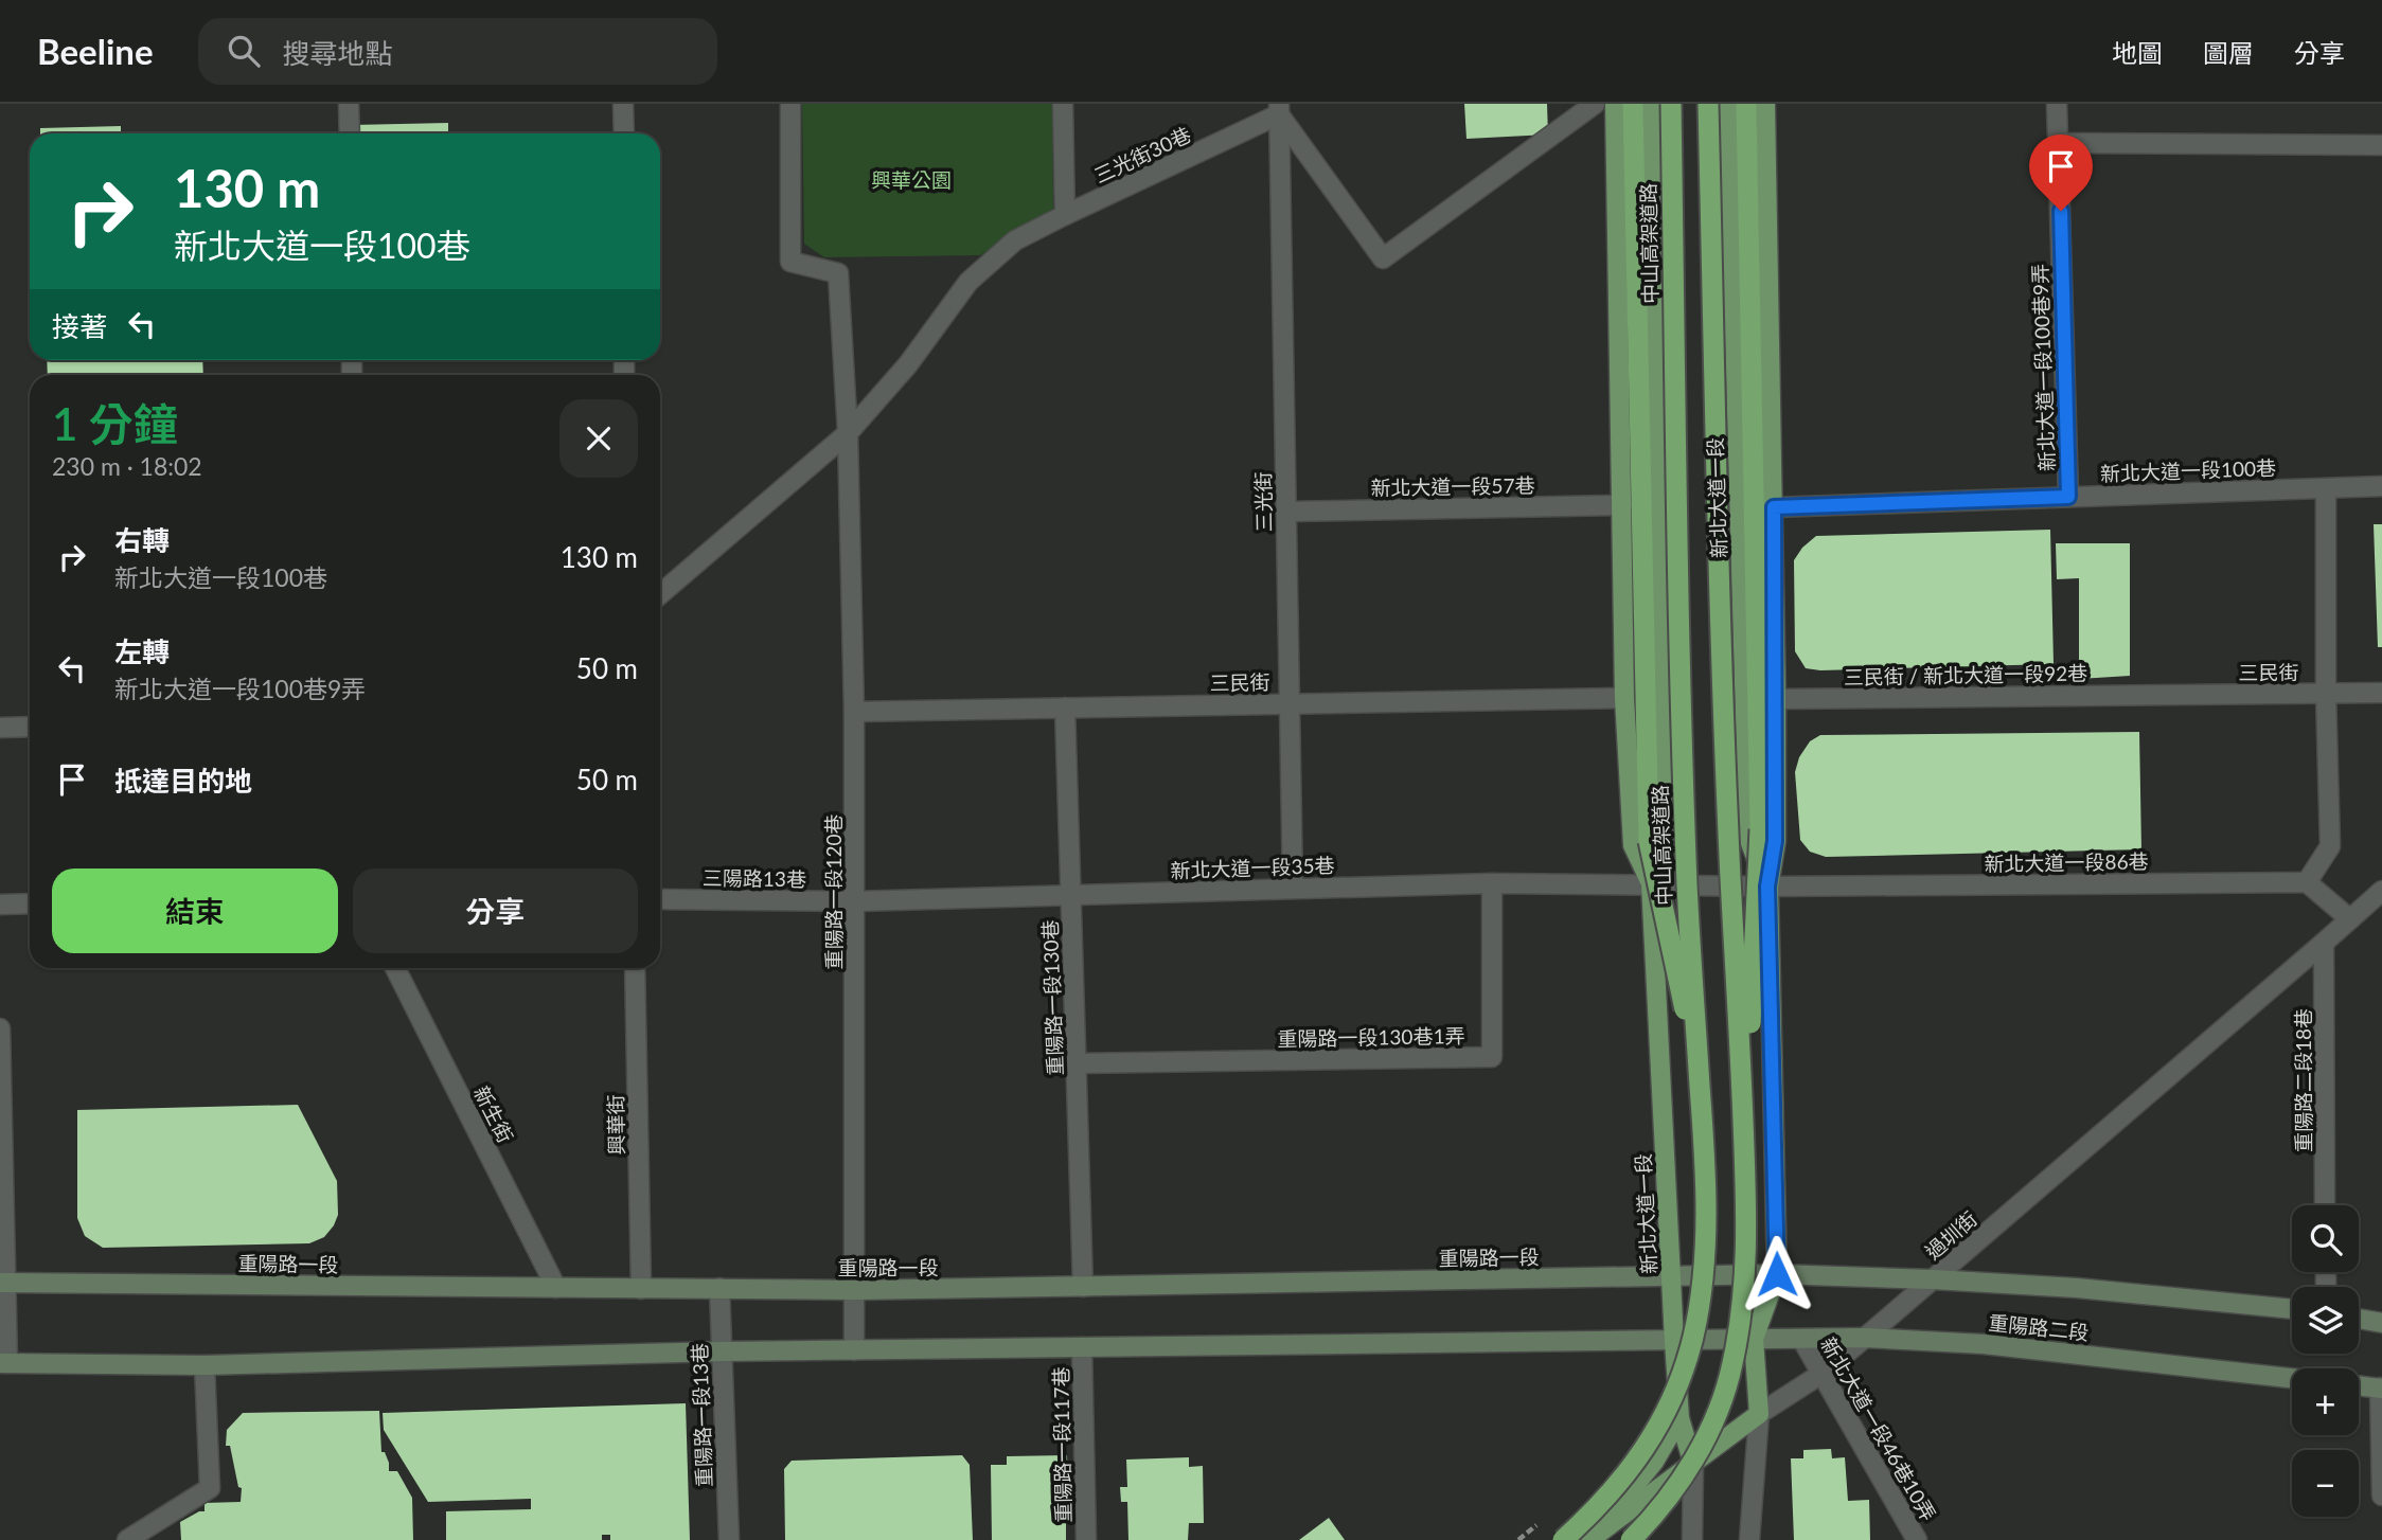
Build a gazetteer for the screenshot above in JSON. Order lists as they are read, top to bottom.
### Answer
{
  "streets": {
    "highway": ["中山高架道路"],
    "main road": [
      "新北大道一段",
      "過圳街",
      "重陽路一段",
      "重陽路二段"
    ],
    "street": [
      "三光街30巷",
      "新北大道一段100巷9弄",
      "新北大道一段100巷",
      "新北大道一段57巷",
      "三光街",
      "三民街",
      "三民街 / 新北大道一段92巷",
      "新北大道一段86巷",
      "新北大道一段35巷",
      "三陽路13巷",
      "重陽路一段120巷",
      "重陽路一段130巷",
      "重陽路一段130巷1弄",
      "重陽路二段18巷",
      "新生街",
      "興華街",
      "重陽路一段13巷",
      "新北大道一段46巷10弄",
      "重陽路一段117巷"
    ]
  },
  "crossings": [
    ["三光街30巷", "三光街"],
    ["新北大道一段100巷9弄", "新北大道一段100巷"],
    ["新北大道一段100巷", "新北大道一段"],
    ["新北大道一段57巷", "新北大道一段"],
    ["新北大道一段57巷", "三光街"],
    ["新北大道一段", "三民街"],
    ["新北大道一段", "三民街 / 新北大道一段92巷"],
    ["新北大道一段", "新北大道一段86巷"],
    ["新北大道一段", "新北大道一段35巷"],
    ["新北大道一段", "過圳街"],
    ["新北大道一段", "重陽路一段"],
    ["新北大道一段", "重陽路二段"],
    ["三光街", "三民街"],
    ["三光街", "新北大道一段35巷"],
    ["三民街", "三民街 / 新北大道一段92巷"],
    ["三民街", "重陽路一段120巷"],
    ["三民街", "重陽路一段130巷"],
    ["新北大道一段86巷", "新北大道一段35巷"],
    ["新北大道一段35巷", "三陽路13巷"],
    ["新北大道一段35巷", "重陽路一段120巷"],
    ["新北大道一段35巷", "重陽路一段130巷"],
    ["新北大道一段35巷", "重陽路一段130巷1弄"],
    ["三陽路13巷", "重陽路一段120巷"],
    ["重陽路一段120巷", "重陽路一段"],
    ["重陽路一段130巷", "重陽路一段130巷1弄"],
    ["重陽路一段130巷", "重陽路一段"],
    ["重陽路二段18巷", "過圳街"],
    ["新生街", "重陽路一段"],
    ["興華街", "重陽路一段"],
    ["過圳街", "重陽路二段"],
    ["過圳街", "新北大道一段46巷10弄"],
    ["重陽路一段", "重陽路二段"],
    ["重陽路一段", "重陽路一段13巷"],
    ["重陽路二段", "新北大道一段46巷10弄"]
  ],
  "parks": ["興華公園"],
  "page": {
    "header": "Beeline",
    "search": "搜尋地點",
    "nav": ["地圖", "圖層", "分享"],
    "turn": ["130 m", "新北大道一段100巷"],
    "then": "接著",
    "heading": ["1 分鐘", "230 m · 18:02"],
    "list": [
      {
        "name": "右轉",
        "note": "新北大道一段100巷",
        "value": "130 m"
      },
      {
        "name": "左轉",
        "note": "新北大道一段100巷9弄",
        "value": "50 m"
      },
      {
        "name": "抵達目的地",
        "value": "50 m"
      }
    ],
    "buttons": ["結束", "分享"],
    "map_buttons": ["+", "−"]
  }
}
